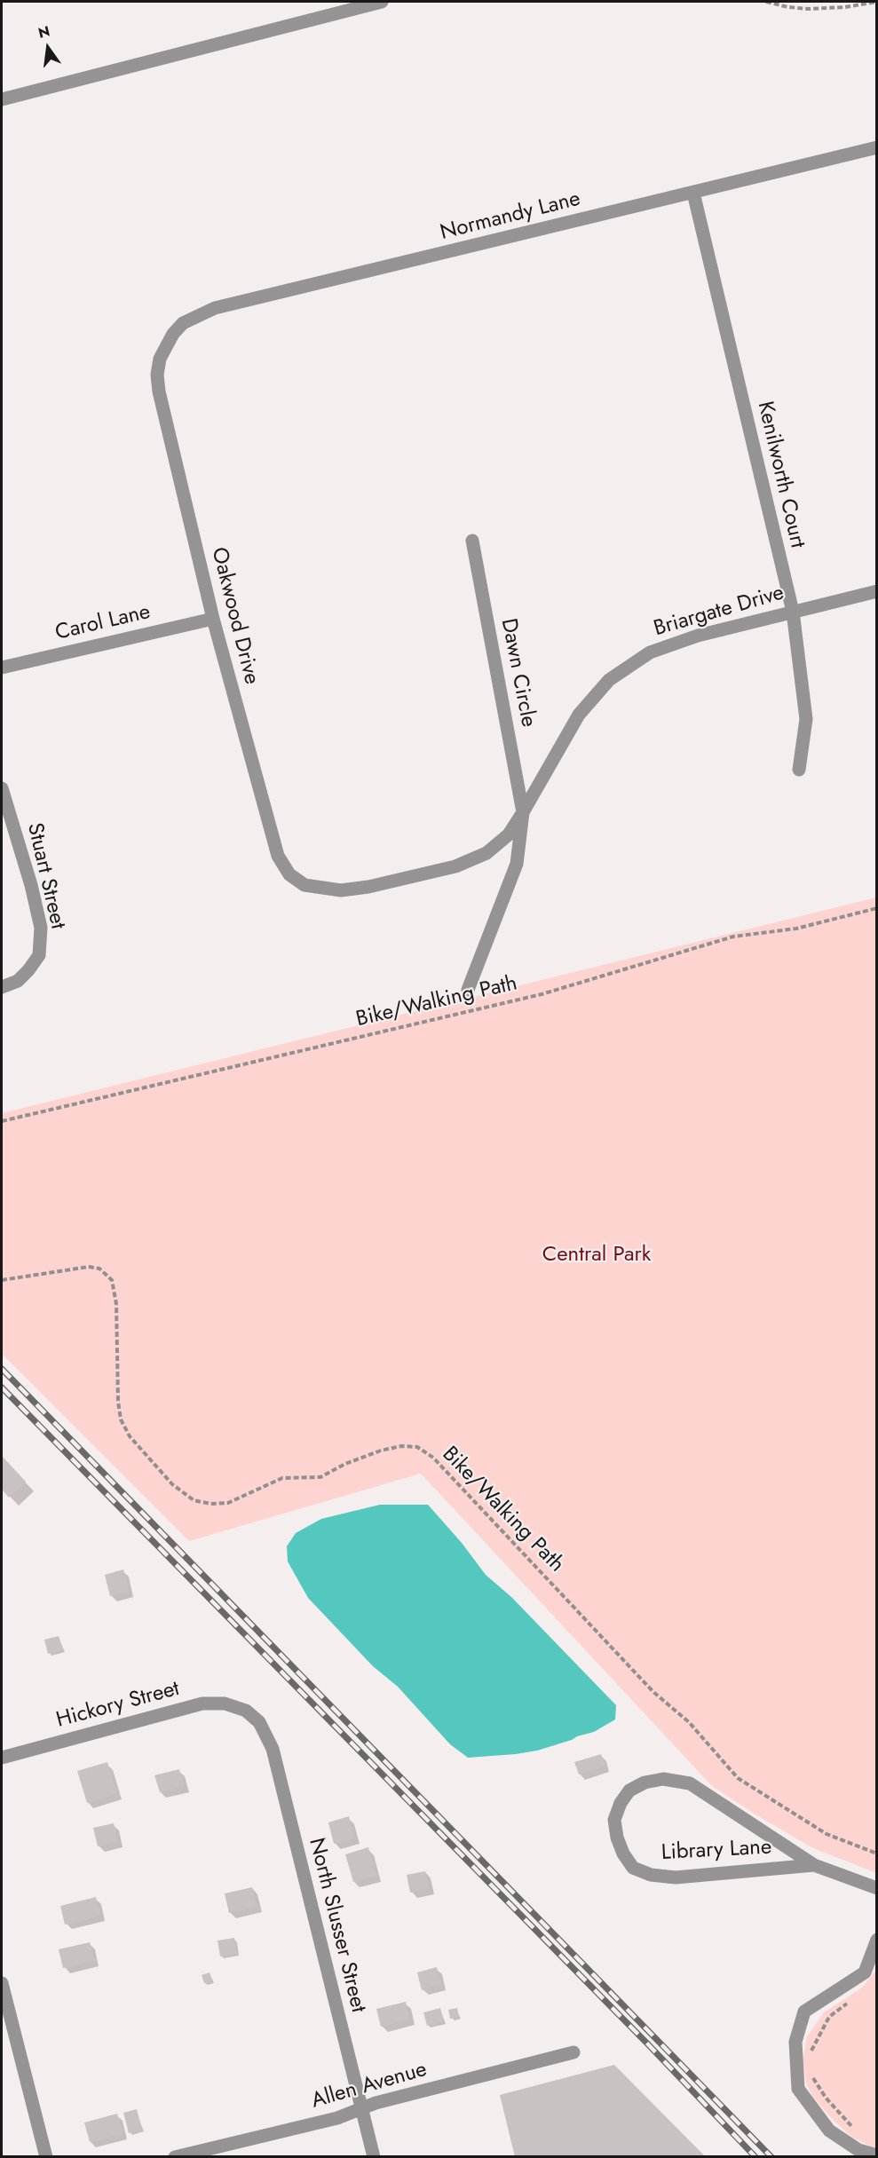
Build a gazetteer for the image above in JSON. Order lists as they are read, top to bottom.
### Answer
{
  "streets": {
    "street": [
      "Normandy Lane",
      "Kenilworth Court",
      "Briargate Drive",
      "Oakwood Drive",
      "Carol Lane",
      "Dawn Circle",
      "Stuart Street",
      "Hickory Street",
      "Library Lane",
      "North Slusser Street",
      "Allen Avenue"
    ],
    "path": ["Bike/Walking Path"]
  },
  "crossings": [
    ["Normandy Lane", "Kenilworth Court"],
    ["Normandy Lane", "Oakwood Drive"],
    ["Kenilworth Court", "Briargate Drive"],
    ["Briargate Drive", "Oakwood Drive"],
    ["Briargate Drive", "Dawn Circle"],
    ["Oakwood Drive", "Carol Lane"],
    ["Hickory Street", "North Slusser Street"],
    ["North Slusser Street", "Allen Avenue"]
  ],
  "parks": ["Central Park"],
  "north": "top"
}
